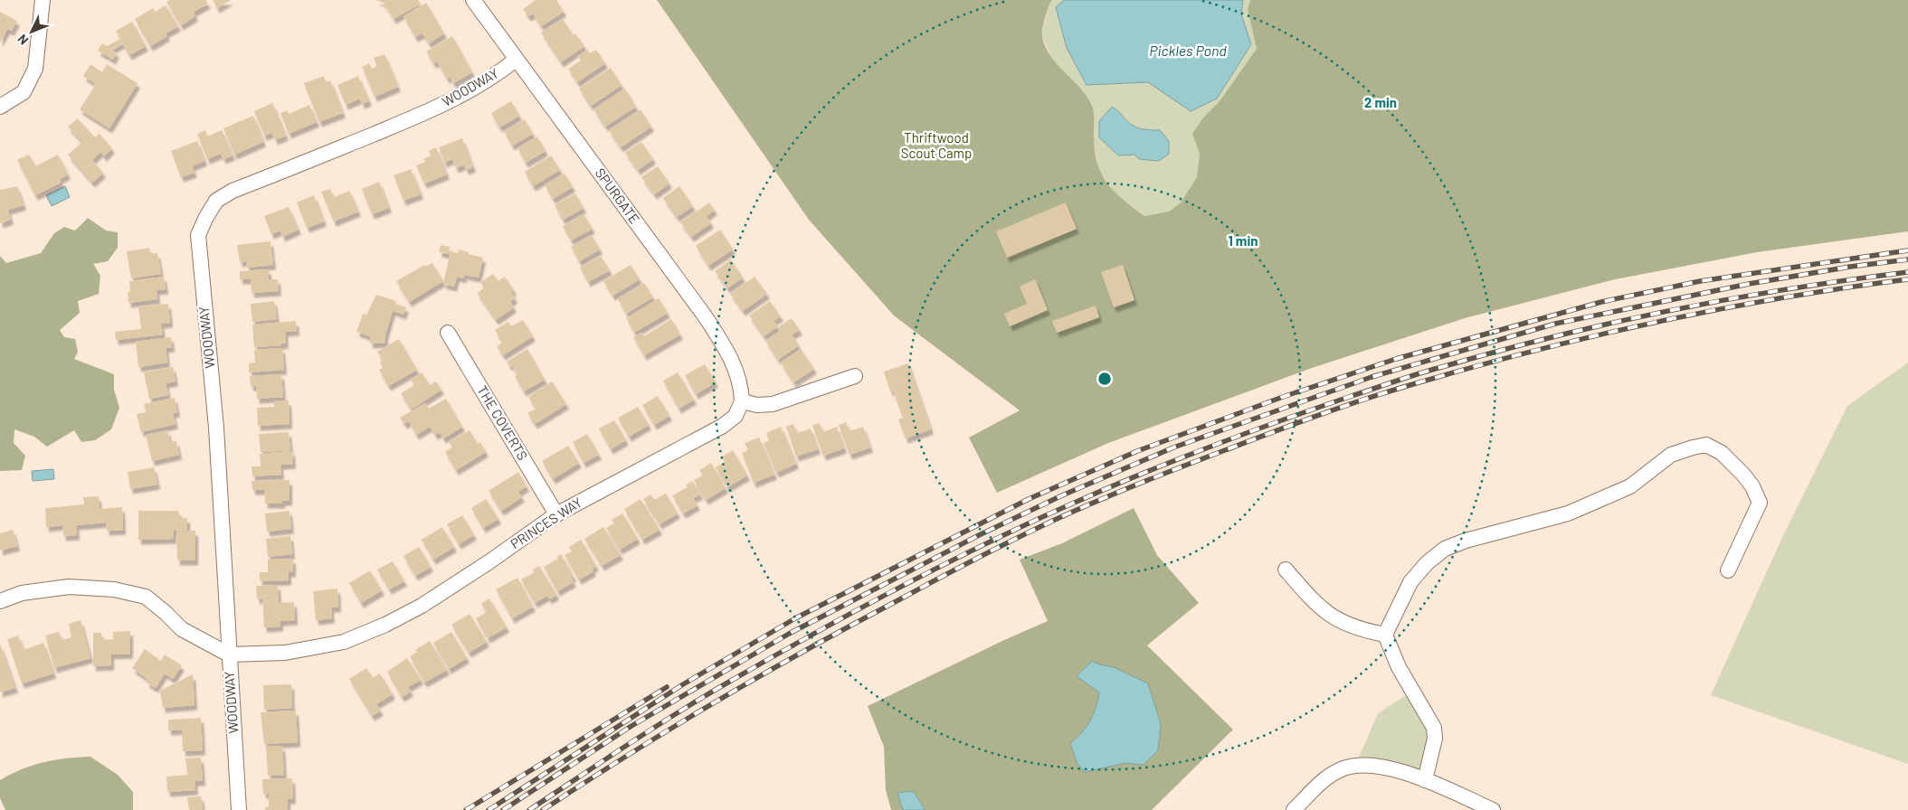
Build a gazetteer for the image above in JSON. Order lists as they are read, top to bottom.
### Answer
{
  "streets": {
    "street": [
      "WOODWAY",
      "SPURGATE",
      "THE COVERTS",
      "PRINCES WAY"
    ]
  },
  "crossings": [
    ["WOODWAY", "SPURGATE"],
    ["WOODWAY", "PRINCES WAY"],
    ["SPURGATE", "PRINCES WAY"],
    ["THE COVERTS", "PRINCES WAY"]
  ],
  "water": ["Pickles Pond"],
  "parks": ["Thriftwood Scout Camp"],
  "north": "bottom left",
  "rings": ["2 min", "1 min"]
}
